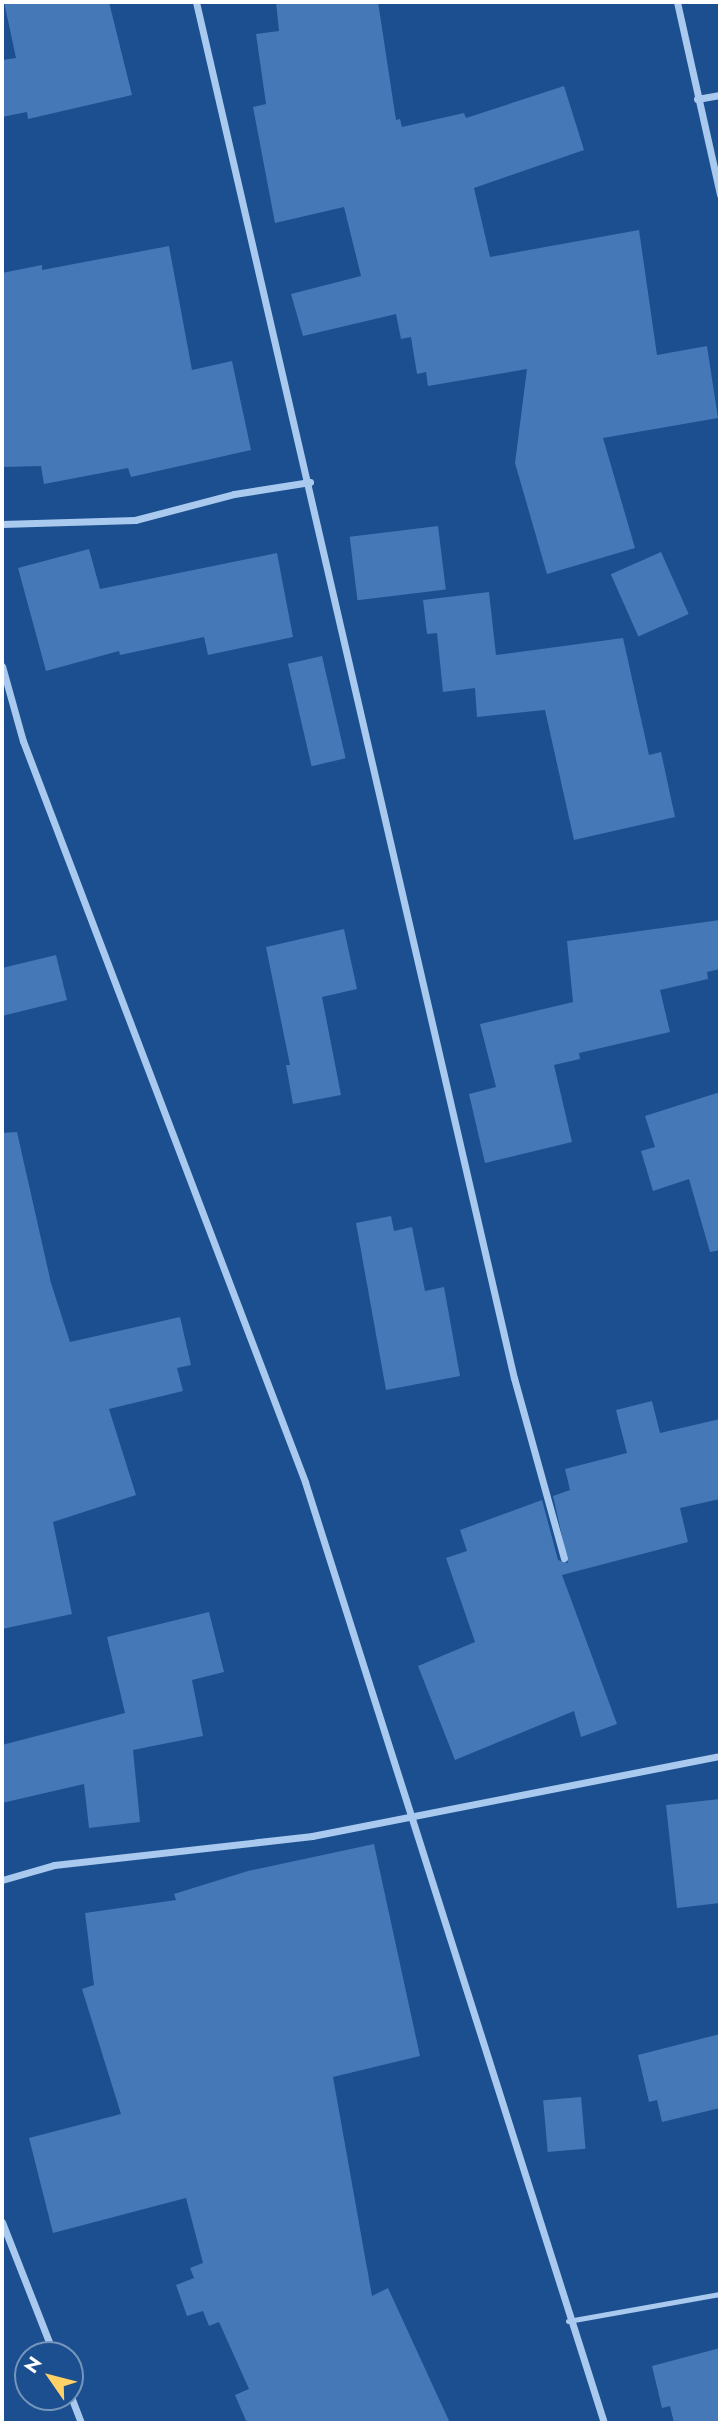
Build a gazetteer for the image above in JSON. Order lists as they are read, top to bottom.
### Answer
{
  "north": "top left"
}
